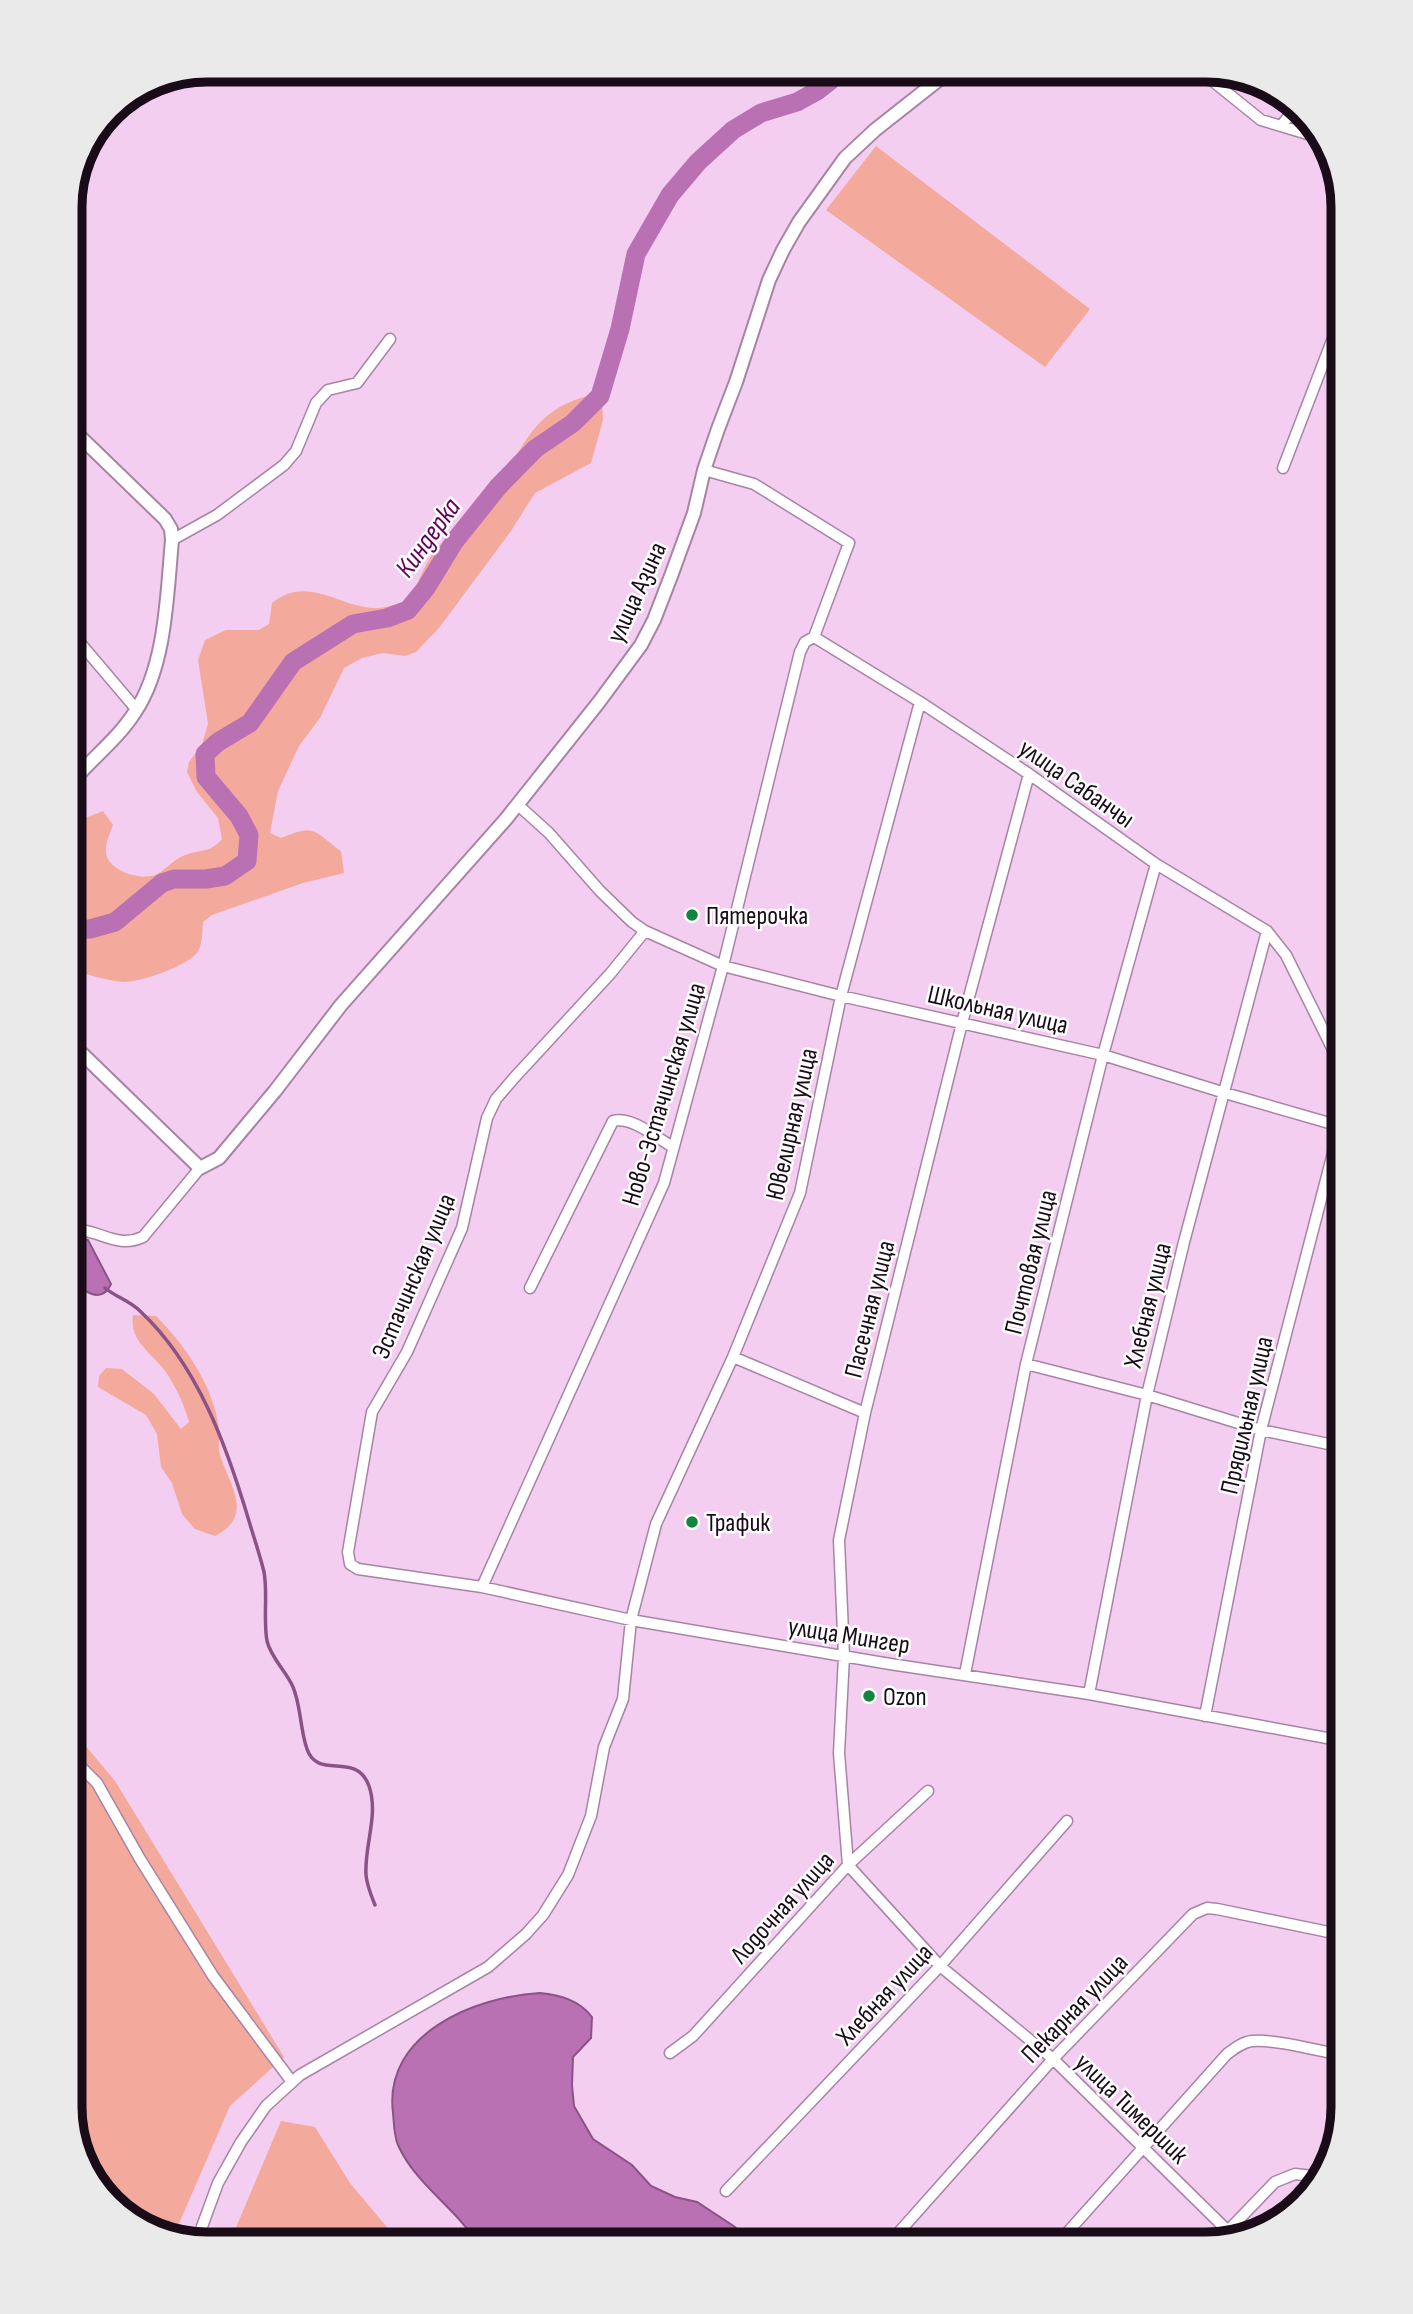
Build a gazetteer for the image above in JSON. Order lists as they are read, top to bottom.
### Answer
{
  "streets": {
    "street": [
      "улица Азина",
      "улица Сабанчы",
      "Школьная улица",
      "Ново-Эстачинская улица",
      "Ювелирная улица",
      "Почтовая улица",
      "Эстачинская улица",
      "Хлебная улица",
      "Пасечная улица",
      "Прядильная улица",
      "улица Мингер",
      "Лодочная улица",
      "Пекарная улица",
      "улица Тимершик"
    ]
  },
  "crossings": [
    ["улица Азина", "Школьная улица"],
    ["улица Сабанчы", "Ново-Эстачинская улица"],
    ["улица Сабанчы", "Ювелирная улица"],
    ["улица Сабанчы", "Почтовая улица"],
    ["улица Сабанчы", "Хлебная улица"],
    ["улица Сабанчы", "Пасечная улица"],
    ["Школьная улица", "Ново-Эстачинская улица"],
    ["Школьная улица", "Ювелирная улица"],
    ["Школьная улица", "Почтовая улица"],
    ["Школьная улица", "Эстачинская улица"],
    ["Школьная улица", "Хлебная улица"],
    ["Школьная улица", "Пасечная улица"],
    ["Ново-Эстачинская улица", "улица Мингер"],
    ["Ювелирная улица", "улица Мингер"],
    ["Почтовая улица", "улица Мингер"],
    ["Эстачинская улица", "улица Мингер"],
    ["Хлебная улица", "улица Мингер"],
    ["Хлебная улица", "улица Тимершик"],
    ["Пасечная улица", "улица Мингер"],
    ["Пасечная улица", "Лодочная улица"],
    ["Пасечная улица", "улица Тимершик"],
    ["Прядильная улица", "улица Мингер"],
    ["Лодочная улица", "улица Тимершик"],
    ["Пекарная улица", "улица Тимершик"]
  ],
  "water": ["Киндерка"],
  "places": ["Пятерочка", "Трафик", "Ozon"]
}
